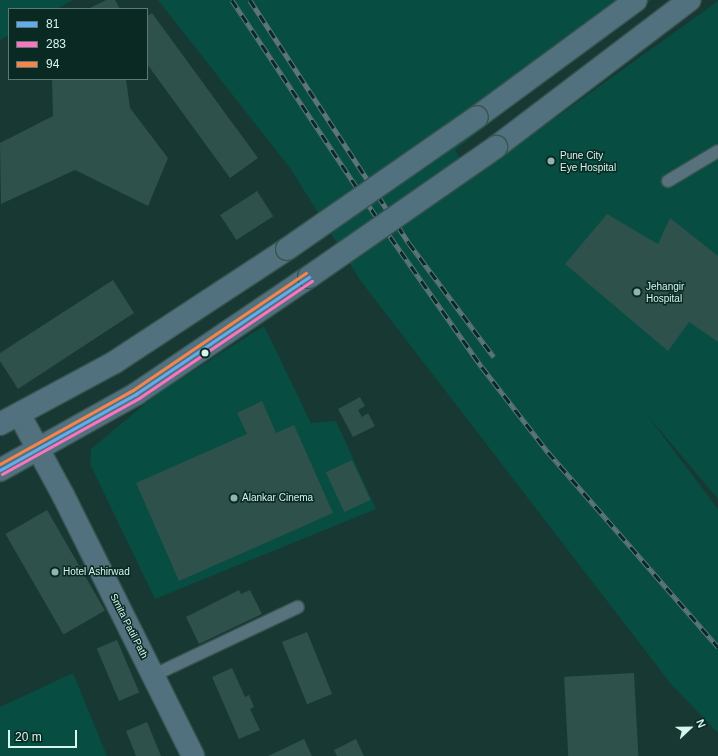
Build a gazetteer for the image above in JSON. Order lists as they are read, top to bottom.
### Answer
{
  "streets": {
    "main road": ["Smita Patil Path"]
  },
  "places": [
    "Pune City Eye Hospital",
    "Jehangir Hospital",
    "Alankar Cinema",
    "Hotel Ashirwad"
  ],
  "lines": ["transit line 94", "transit line 81", "transit line 283"],
  "legend": ["81", "283", "94"],
  "scale_bar": "20 m",
  "north": "right"
}
